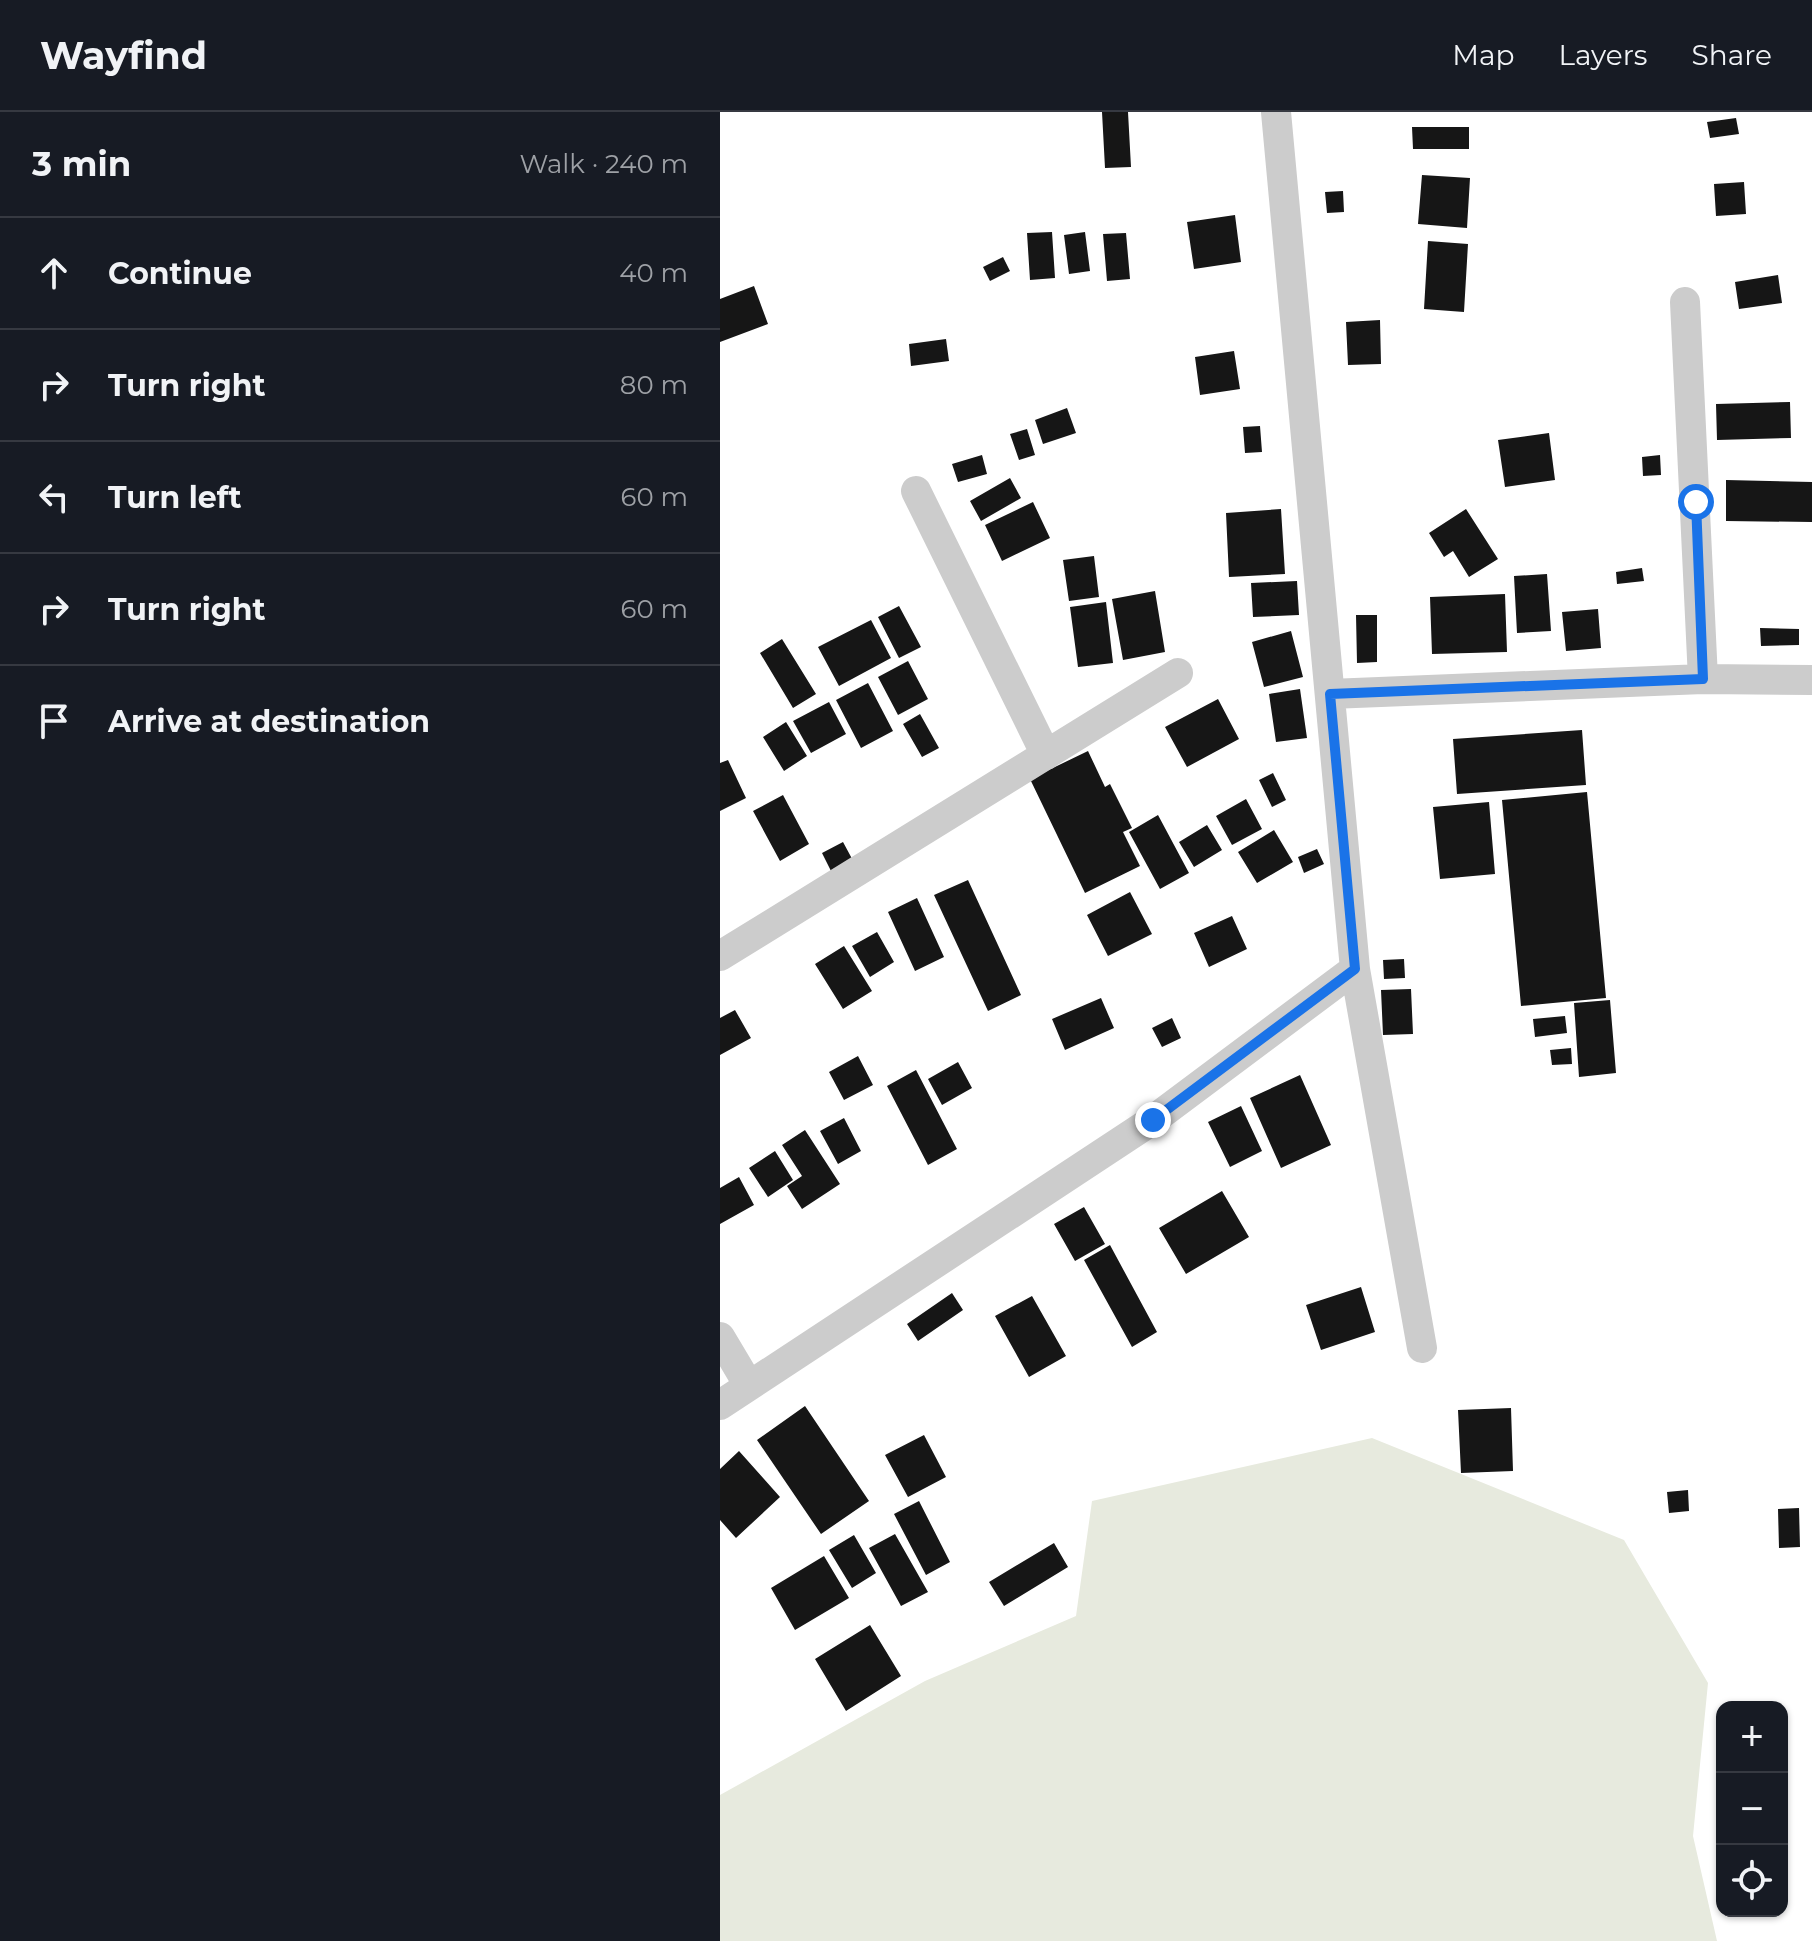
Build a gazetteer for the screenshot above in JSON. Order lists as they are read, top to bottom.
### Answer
{
  "page": {
    "header": "Wayfind",
    "nav": ["Map", "Layers", "Share"],
    "heading": ["3 min", "Walk · 240 m"],
    "list": [
      ["Continue", "40 m"],
      ["Turn right", "80 m"],
      ["Turn left", "60 m"],
      ["Turn right", "60 m"],
      "Arrive at destination"
    ],
    "map_buttons": ["+", "−"]
  }
}
